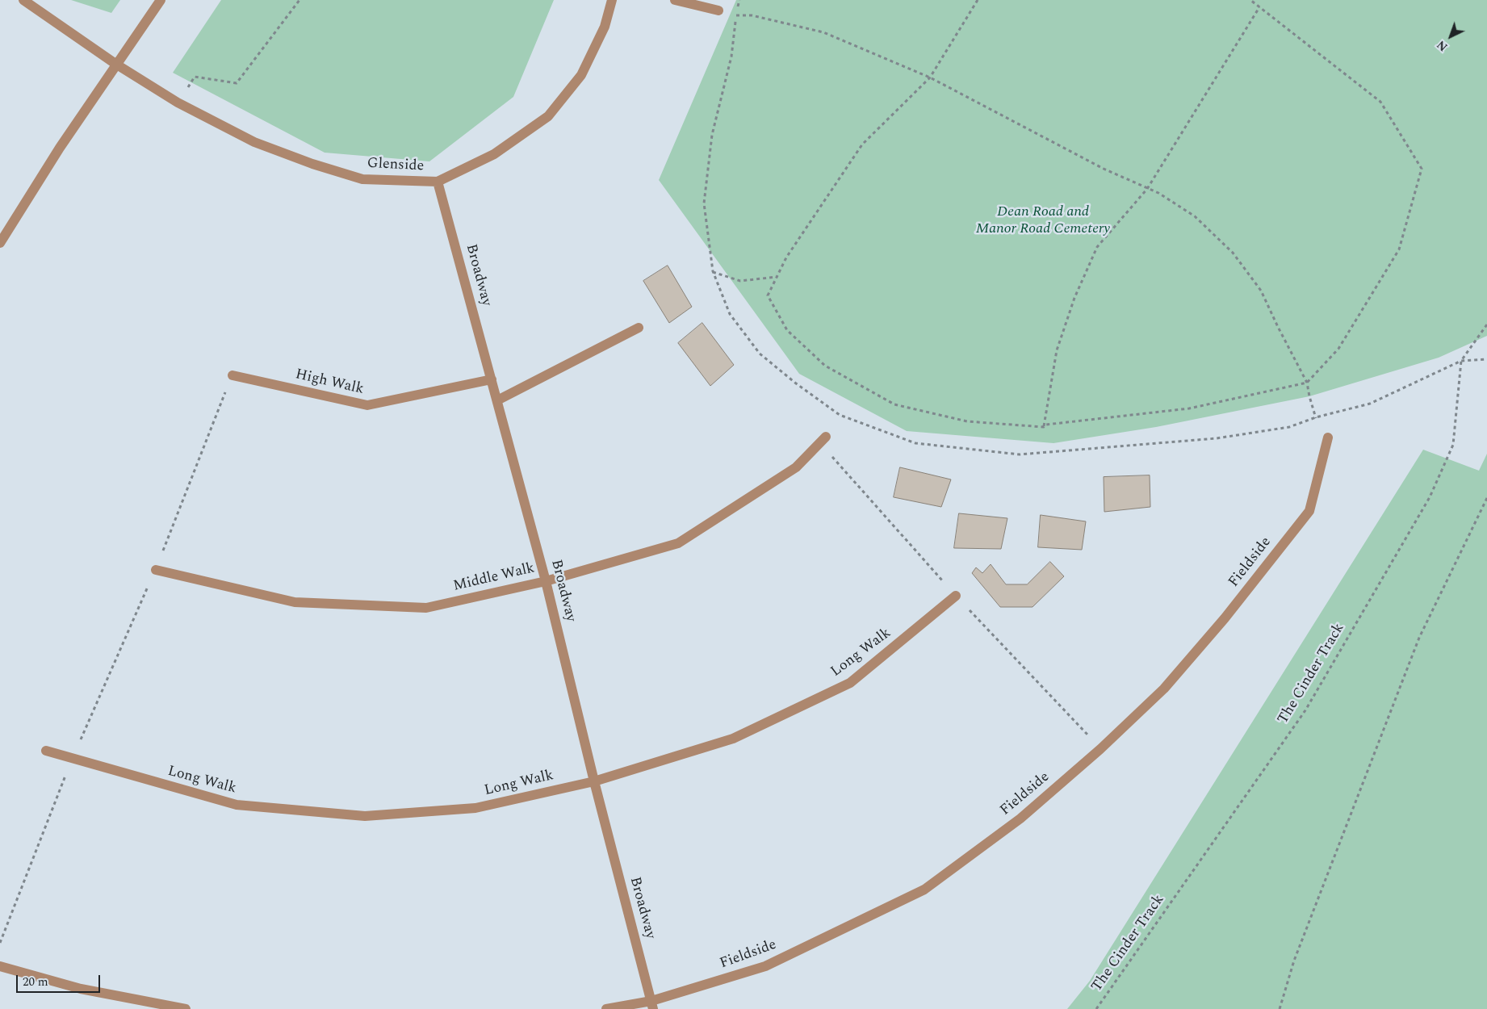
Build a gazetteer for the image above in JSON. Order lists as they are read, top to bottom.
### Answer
{
  "streets": {
    "street": [
      "Glenside",
      "Broadway",
      "High Walk",
      "Fieldside",
      "Middle Walk",
      "Long Walk"
    ],
    "path": ["The Cinder Track"]
  },
  "crossings": [
    ["Glenside", "Broadway"],
    ["Broadway", "High Walk"],
    ["Broadway", "Fieldside"],
    ["Broadway", "Middle Walk"],
    ["Broadway", "Long Walk"]
  ],
  "parks": ["Dean Road and Manor Road Cemetery"],
  "scale_bar": "20 m",
  "north": "bottom left"
}
